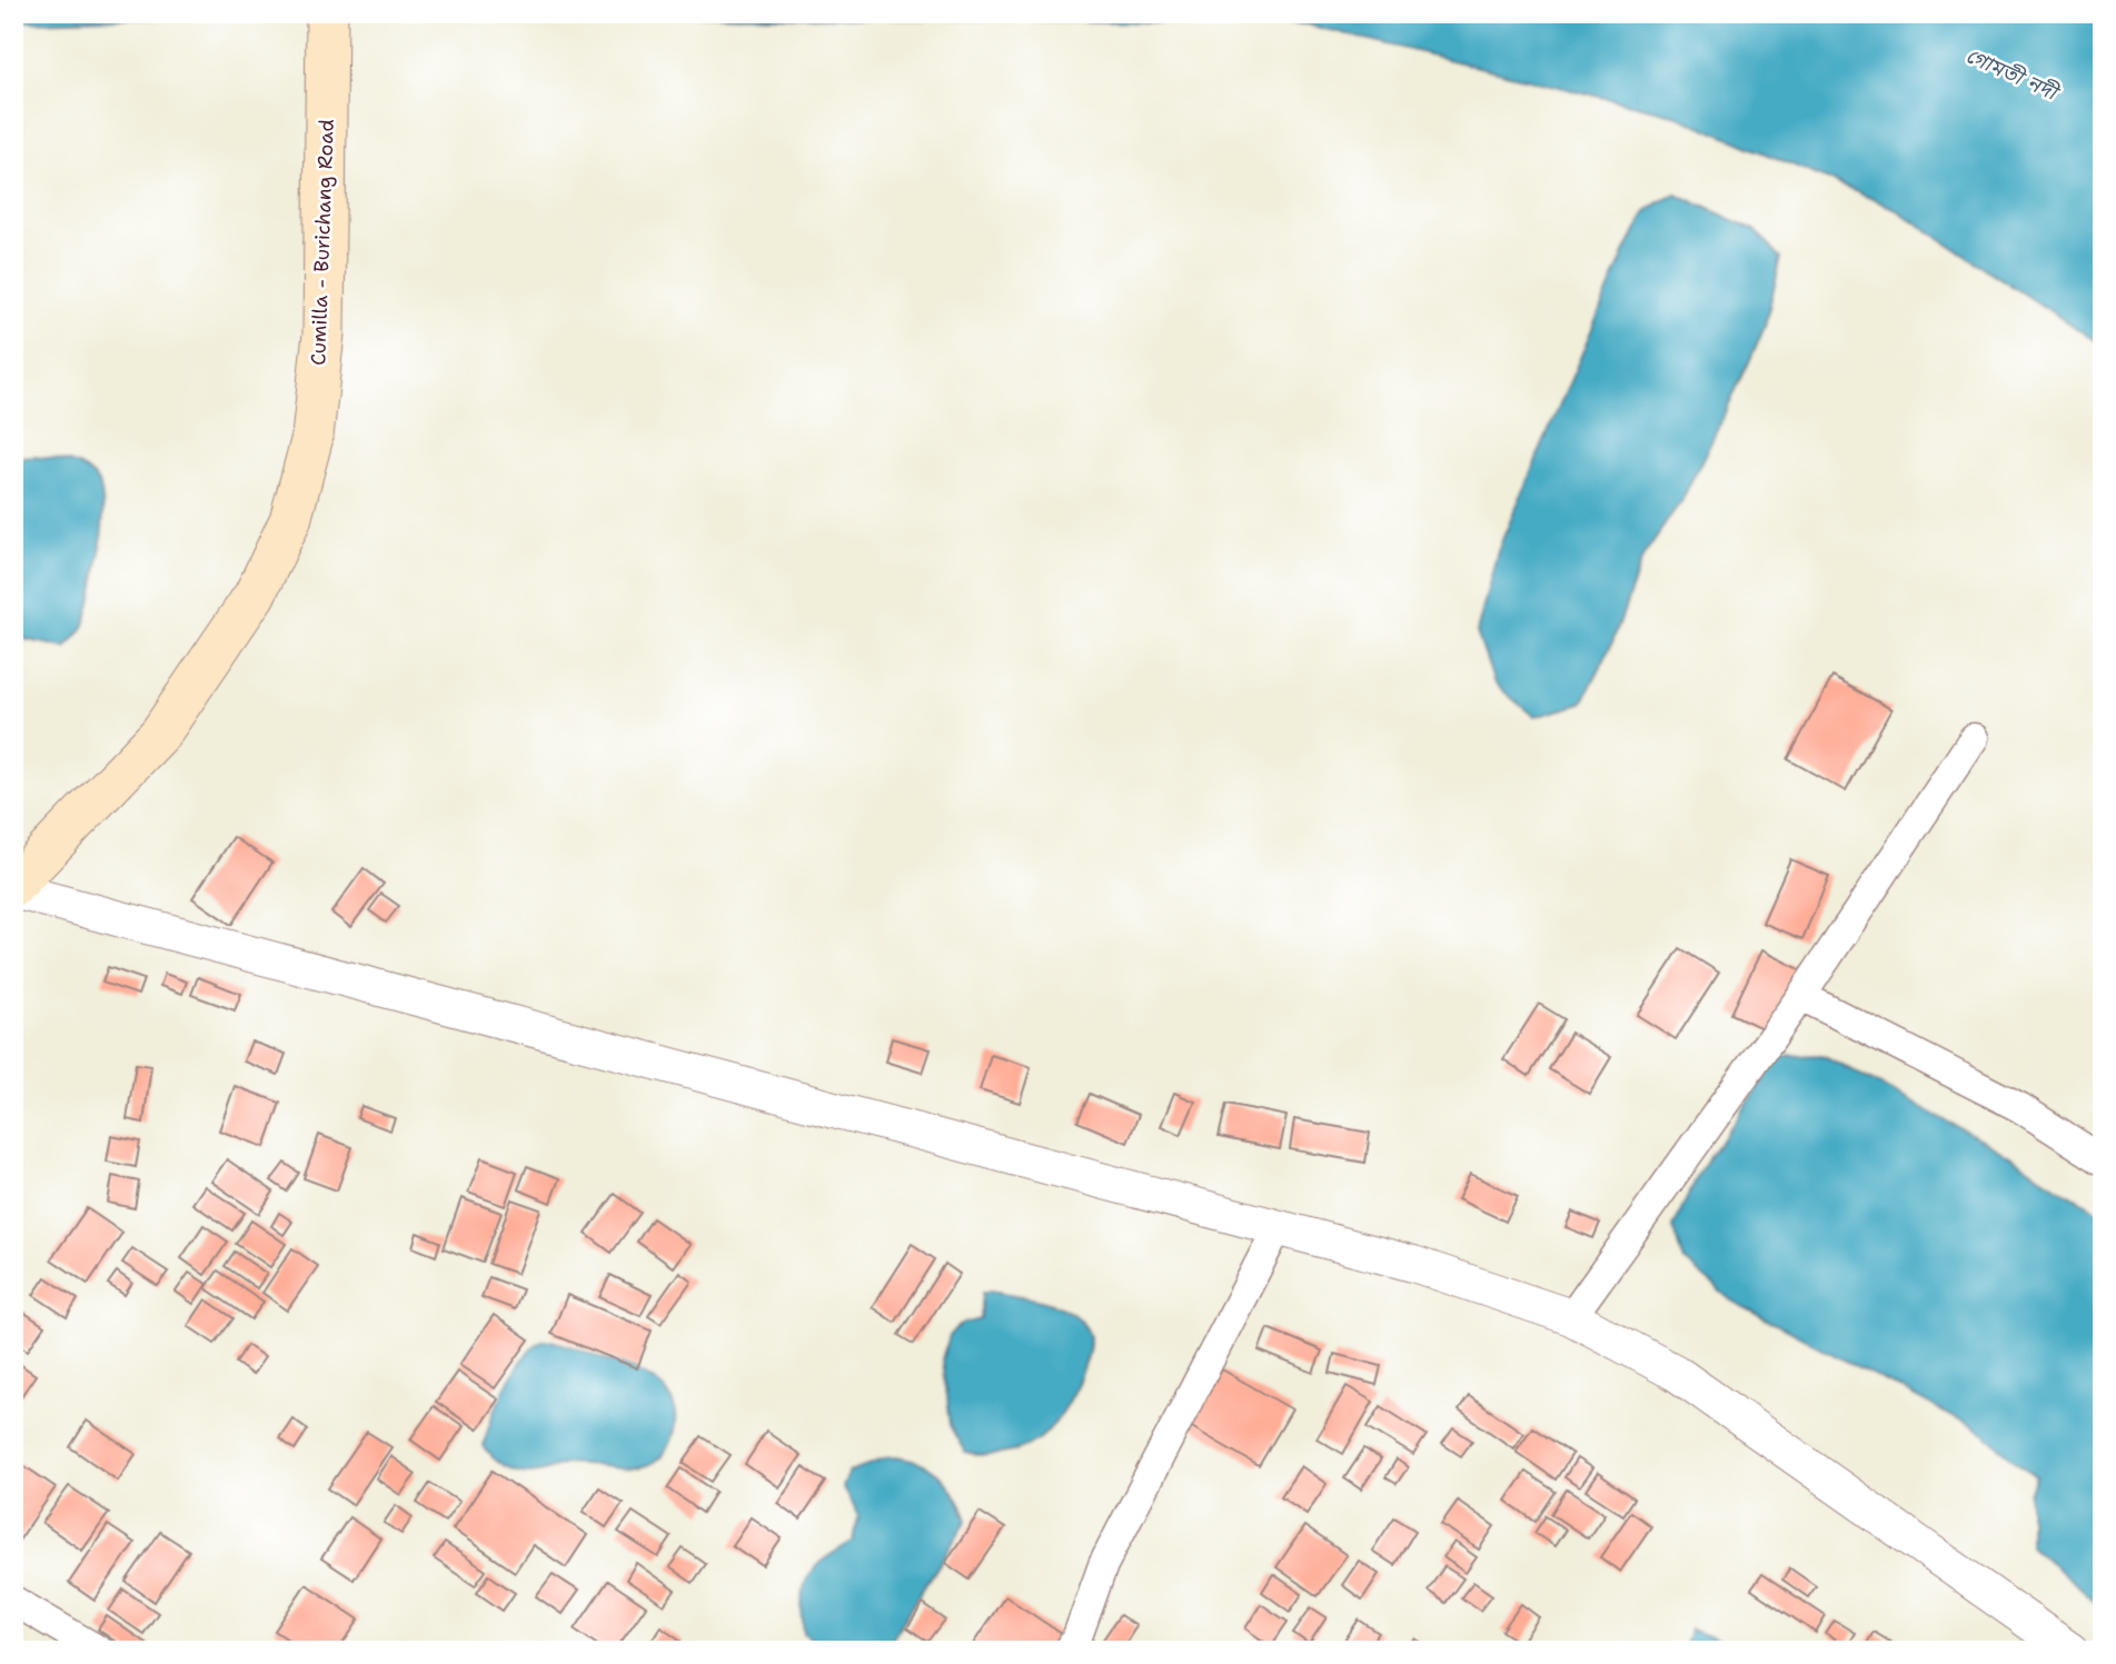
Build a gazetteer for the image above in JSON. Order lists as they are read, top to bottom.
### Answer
{
  "streets": {
    "main road": ["Cumilla - Burichang Road"]
  },
  "water": ["গোমতী নদী"]
}
